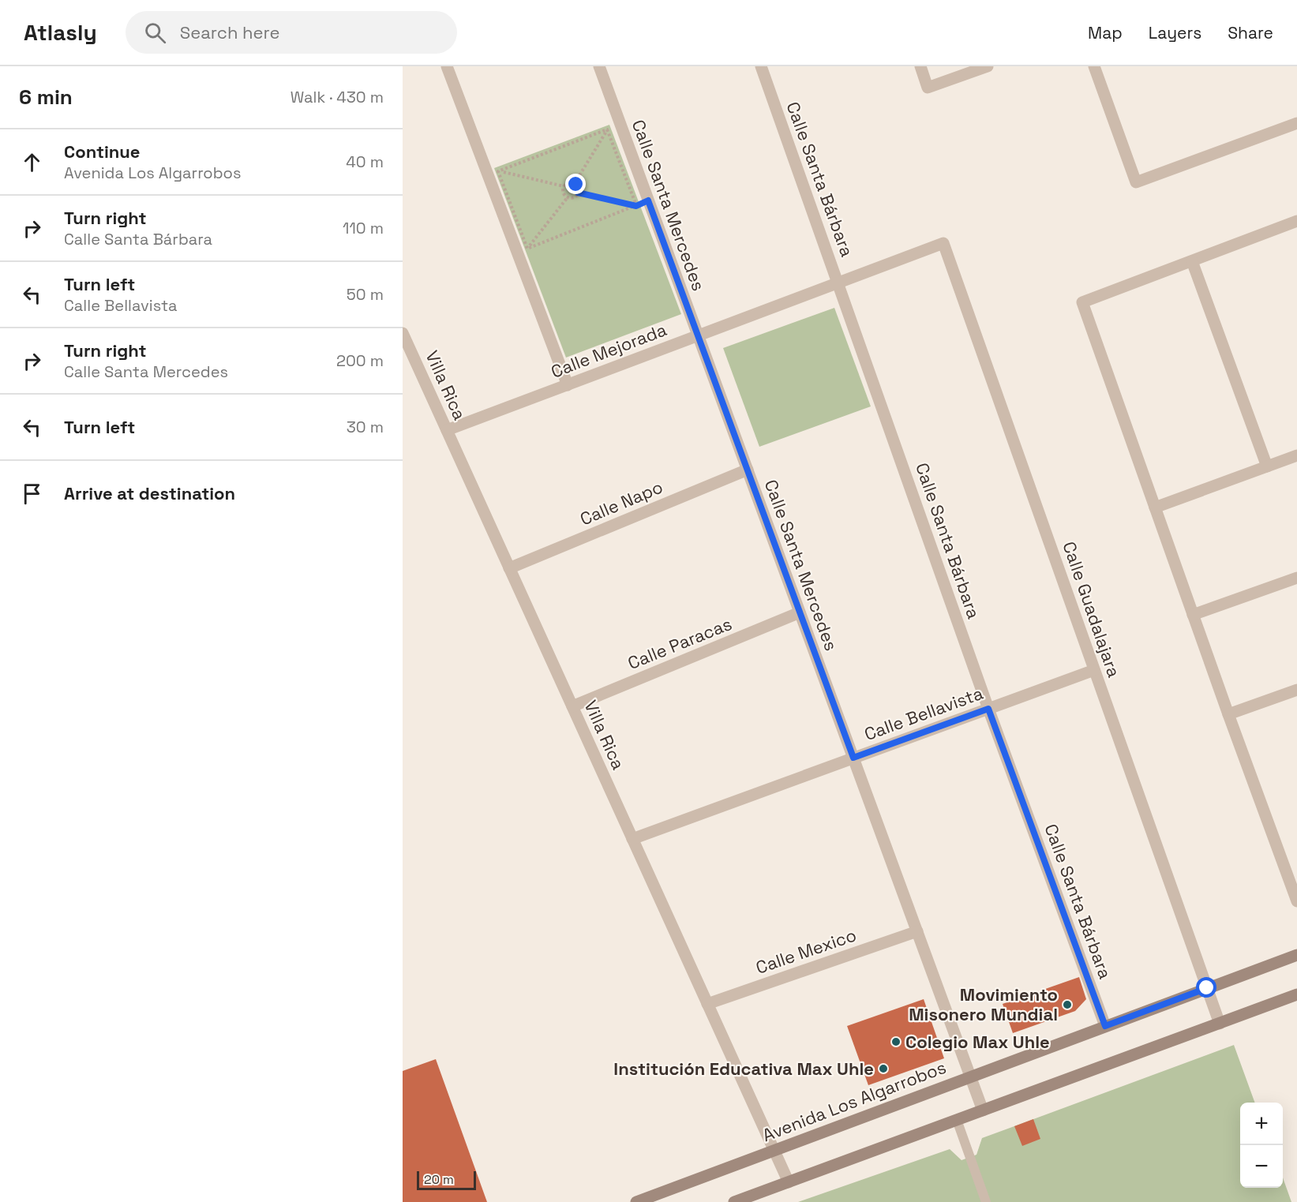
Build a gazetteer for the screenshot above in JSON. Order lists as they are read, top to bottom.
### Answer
{
  "streets": {
    "street": [
      "Calle Santa Bárbara",
      "Calle Santa Mercedes",
      "Calle Mejorada",
      "Villa Rica",
      "Calle Napo",
      "Calle Guadalajara",
      "Calle Paracas",
      "Calle Bellavista",
      "Calle Mexico",
      "Avenida Los Algarrobos"
    ]
  },
  "crossings": [
    ["Calle Santa Bárbara", "Calle Mejorada"],
    ["Calle Santa Bárbara", "Calle Bellavista"],
    ["Calle Santa Bárbara", "Avenida Los Algarrobos"],
    ["Calle Santa Mercedes", "Calle Mejorada"],
    ["Calle Santa Mercedes", "Calle Napo"],
    ["Calle Santa Mercedes", "Calle Paracas"],
    ["Calle Santa Mercedes", "Calle Bellavista"],
    ["Calle Santa Mercedes", "Calle Mexico"],
    ["Calle Santa Mercedes", "Avenida Los Algarrobos"],
    ["Calle Mejorada", "Villa Rica"],
    ["Calle Mejorada", "Calle Guadalajara"],
    ["Villa Rica", "Calle Napo"],
    ["Villa Rica", "Calle Paracas"],
    ["Villa Rica", "Calle Bellavista"],
    ["Villa Rica", "Calle Mexico"],
    ["Villa Rica", "Avenida Los Algarrobos"],
    ["Calle Guadalajara", "Calle Bellavista"],
    ["Calle Guadalajara", "Avenida Los Algarrobos"]
  ],
  "places": ["Movimiento Misonero Mundial", "Colegio Max Uhle", "Institución Educativa Max Uhle"],
  "scale_bar": "20 m",
  "page": {
    "header": "Atlasly",
    "search": "Search here",
    "nav": ["Map", "Layers", "Share"],
    "heading": ["6 min", "Walk · 430 m"],
    "list": [
      ["Continue", "Avenida Los Algarrobos", "40 m"],
      ["Turn right", "Calle Santa Bárbara", "110 m"],
      ["Turn left", "Calle Bellavista", "50 m"],
      ["Turn right", "Calle Santa Mercedes", "200 m"],
      ["Turn left", "30 m"],
      "Arrive at destination"
    ],
    "map_buttons": ["+", "−"],
    "scale": "20 m"
  }
}
